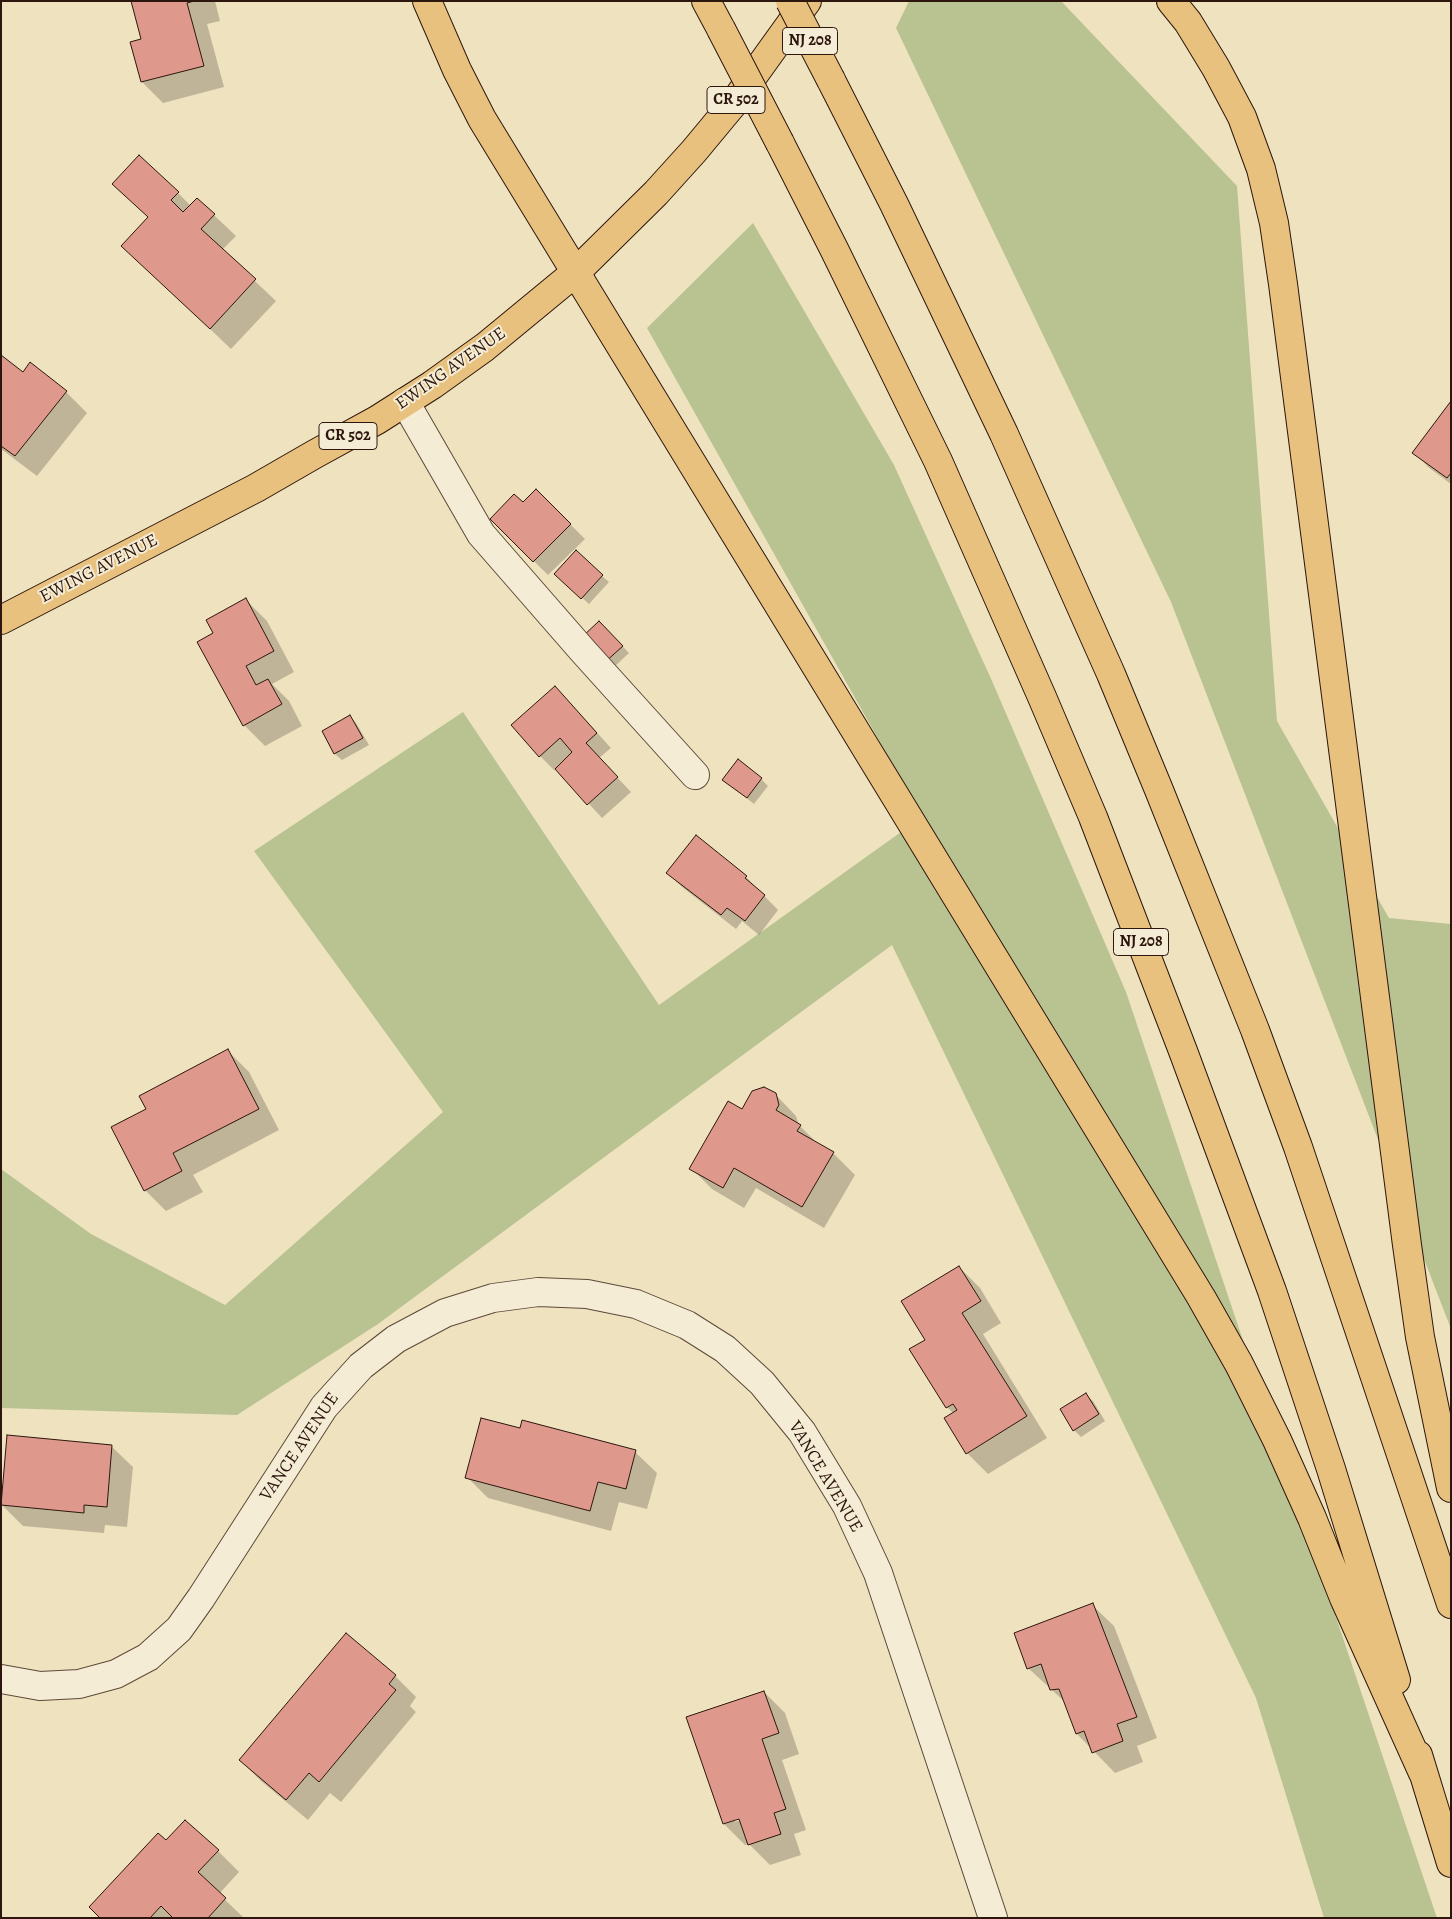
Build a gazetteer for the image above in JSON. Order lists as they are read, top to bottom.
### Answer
{
  "streets": {
    "main road": ["NJ 208", "CR 502", "EWING AVENUE"],
    "street": ["VANCE AVENUE"]
  }
}
